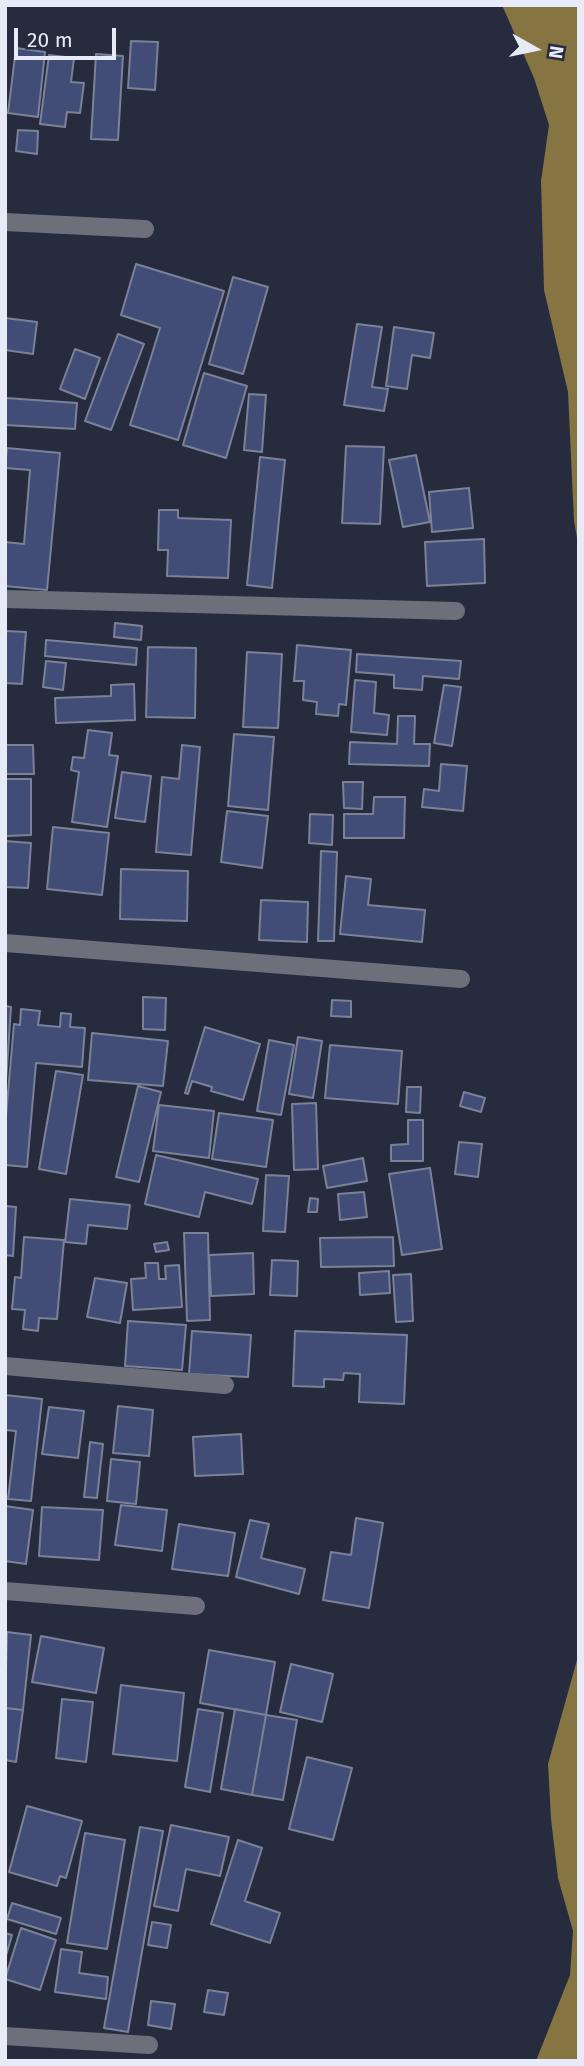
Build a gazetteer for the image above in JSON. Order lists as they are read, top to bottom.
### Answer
{
  "scale_bar": "20 m",
  "north": "right"
}
